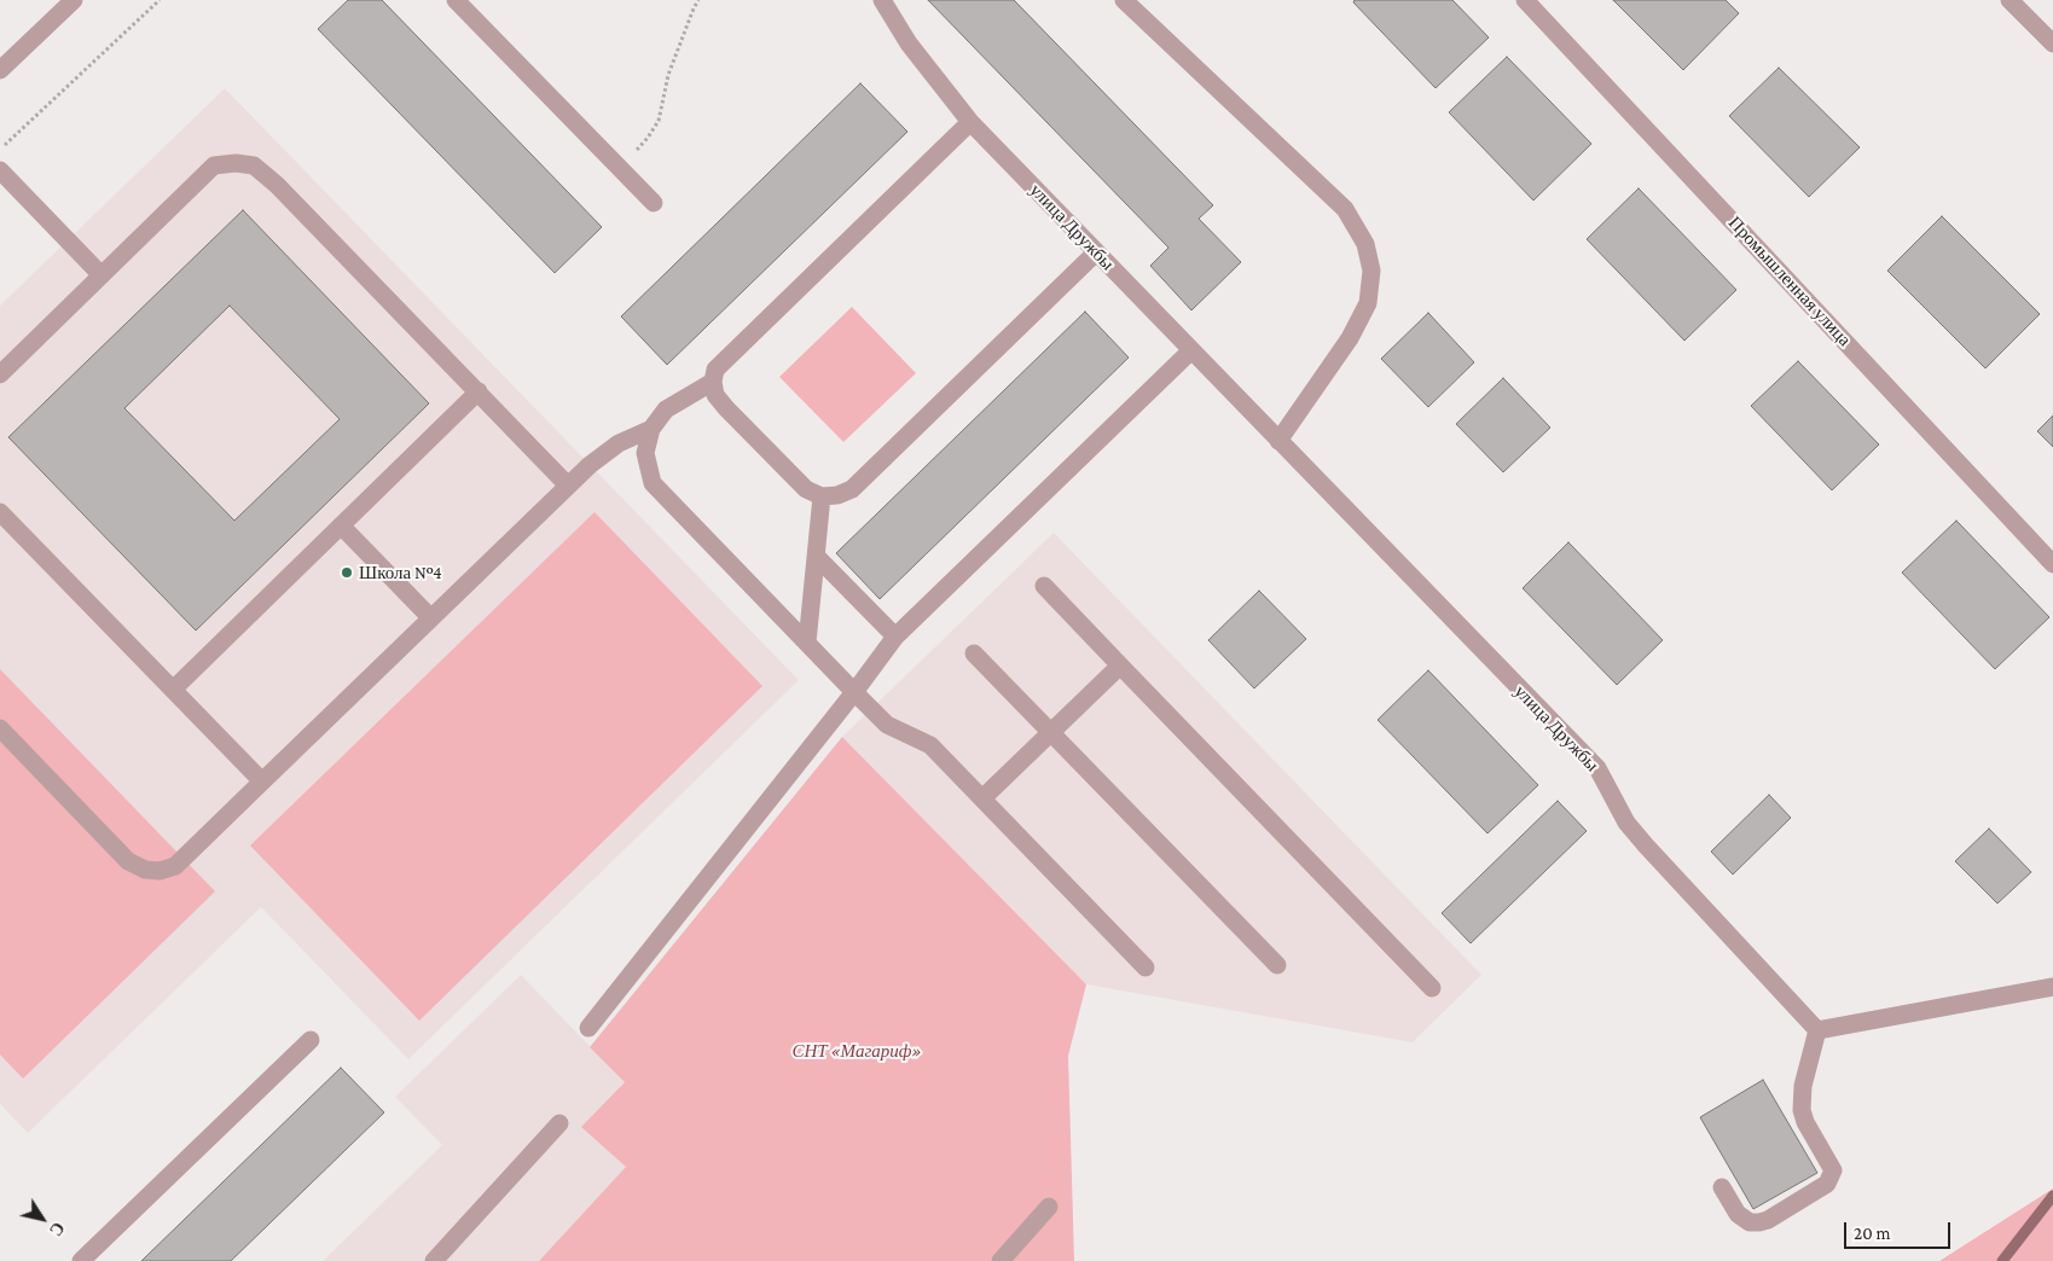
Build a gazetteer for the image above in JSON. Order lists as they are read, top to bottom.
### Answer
{
  "streets": {
    "street": ["улица Дружбы", "Промышленная улица"]
  },
  "parks": ["СНТ «Магариф»"],
  "places": ["Школа №4"],
  "scale_bar": "20 m",
  "north": "bottom right"
}
